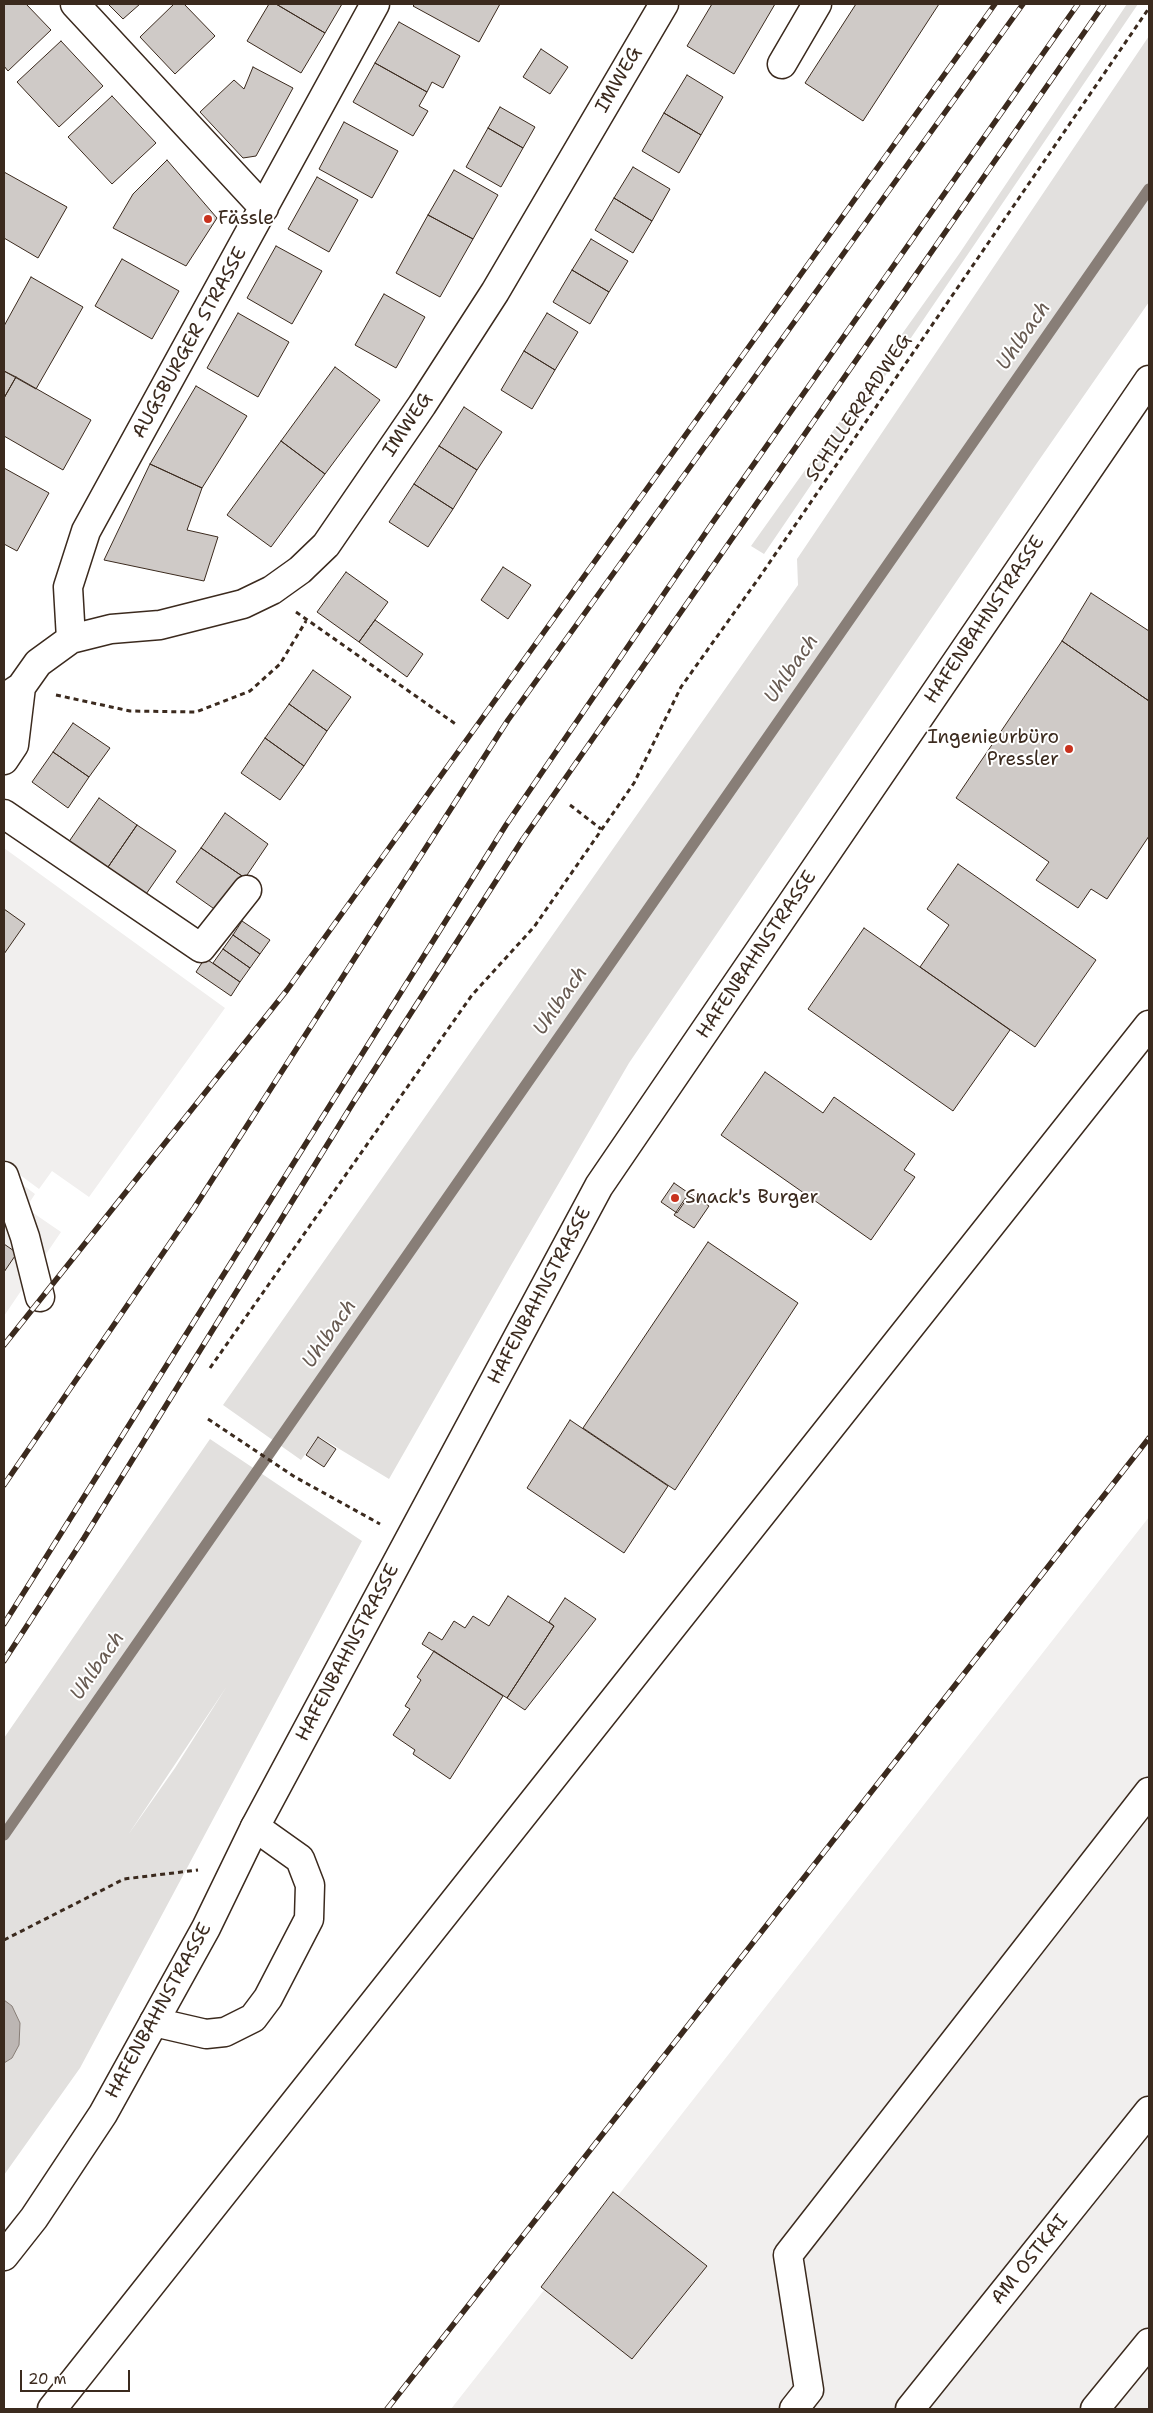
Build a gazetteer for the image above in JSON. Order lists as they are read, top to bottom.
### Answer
{
  "streets": {
    "street": [
      "IMWEG",
      "AUGSBURGER STRASSE",
      "HAFENBAHNSTRASSE",
      "AM OSTKAI"
    ],
    "path": ["SCHILLERRADWEG"]
  },
  "crossings": [
    ["IMWEG", "AUGSBURGER STRASSE"]
  ],
  "water": ["Uhlbach"],
  "places": ["Fässle", "Ingenieurbüro Pressler", "Snack's Burger"],
  "scale_bar": "20 m"
}
